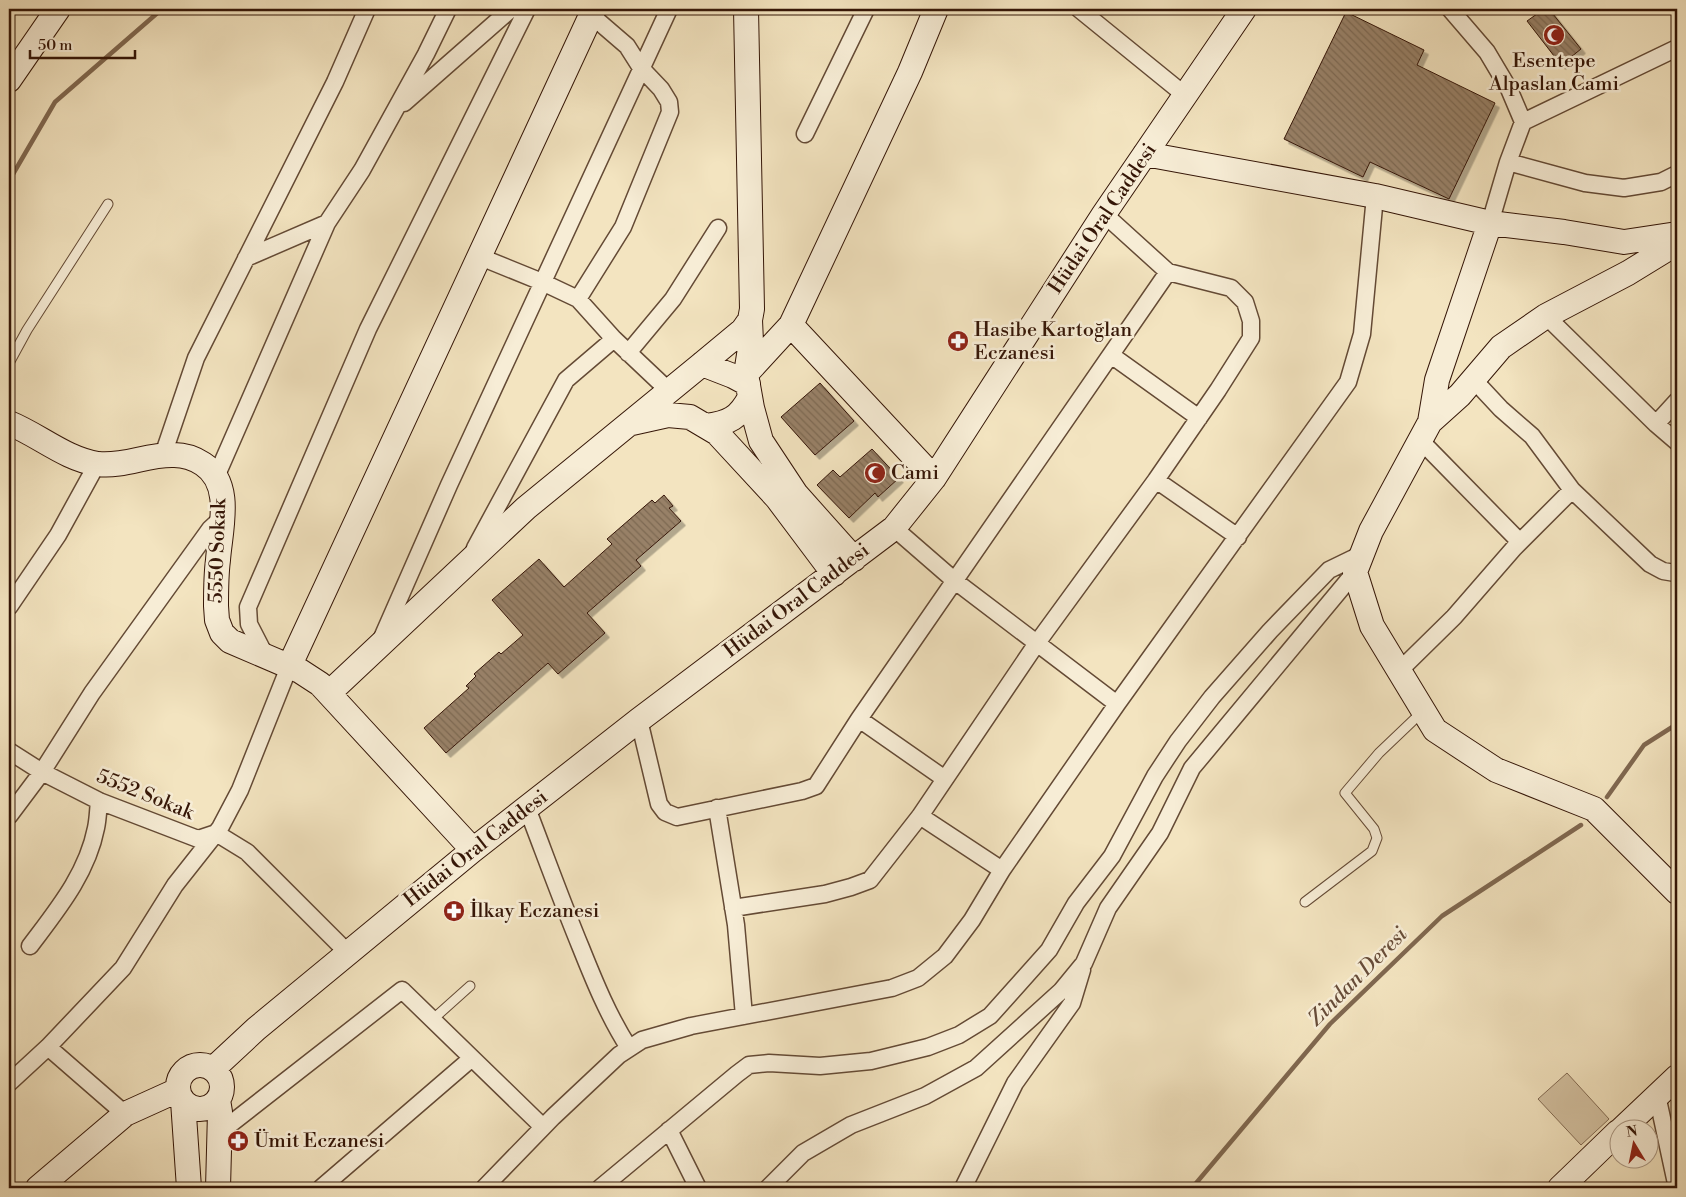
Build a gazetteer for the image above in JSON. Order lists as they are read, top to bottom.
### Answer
{
  "streets": {
    "street": ["Hüdai Oral Caddesi", "5550 Sokak", "5552 Sokak"]
  },
  "crossings": [
    ["Hüdai Oral Caddesi", "5550 Sokak"],
    ["Hüdai Oral Caddesi", "5552 Sokak"]
  ],
  "water": ["Zindan Deresi"],
  "places": {
    "mosque": ["Esentepe Alpaslan Cami", "Cami"],
    "pharmacy": ["Hasibe Kartoğlan Eczanesi", "İlkay Eczanesi", "Ümit Eczanesi"]
  },
  "scale_bar": "50 m",
  "north": "top"
}
